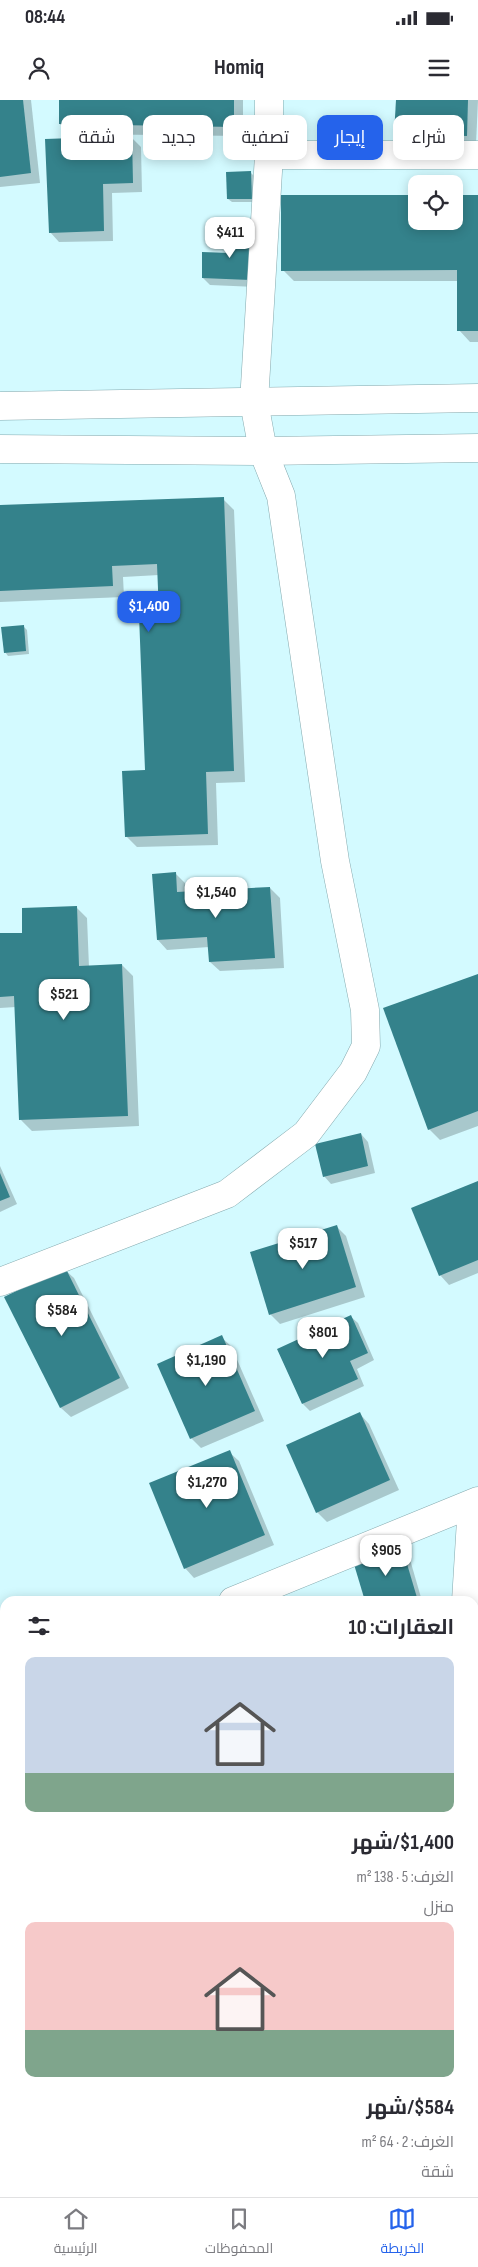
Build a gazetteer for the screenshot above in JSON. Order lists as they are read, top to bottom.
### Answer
{
  "page": {
    "status": "08:44",
    "header": "Homiq",
    "chip": [
      "شراء",
      "إيجار",
      "تصفية",
      "جديد",
      "شقة"
    ],
    "price": [
      "$411",
      "$1,400",
      "$1,540",
      "$521",
      "$517",
      "$584",
      "$801",
      "$1,190",
      "$1,270",
      "$905"
    ],
    "heading": "العقارات: 10",
    "list": [
      {
        "name": "$1,400/شهر",
        "note": "الغرف: 5 · 138 m² · منزل"
      },
      {
        "name": "$584/شهر",
        "note": "الغرف: 2 · 64 m² · شقة"
      }
    ],
    "tabs": ["الخريطة", "المحفوظات", "الرئيسية"]
  }
}
